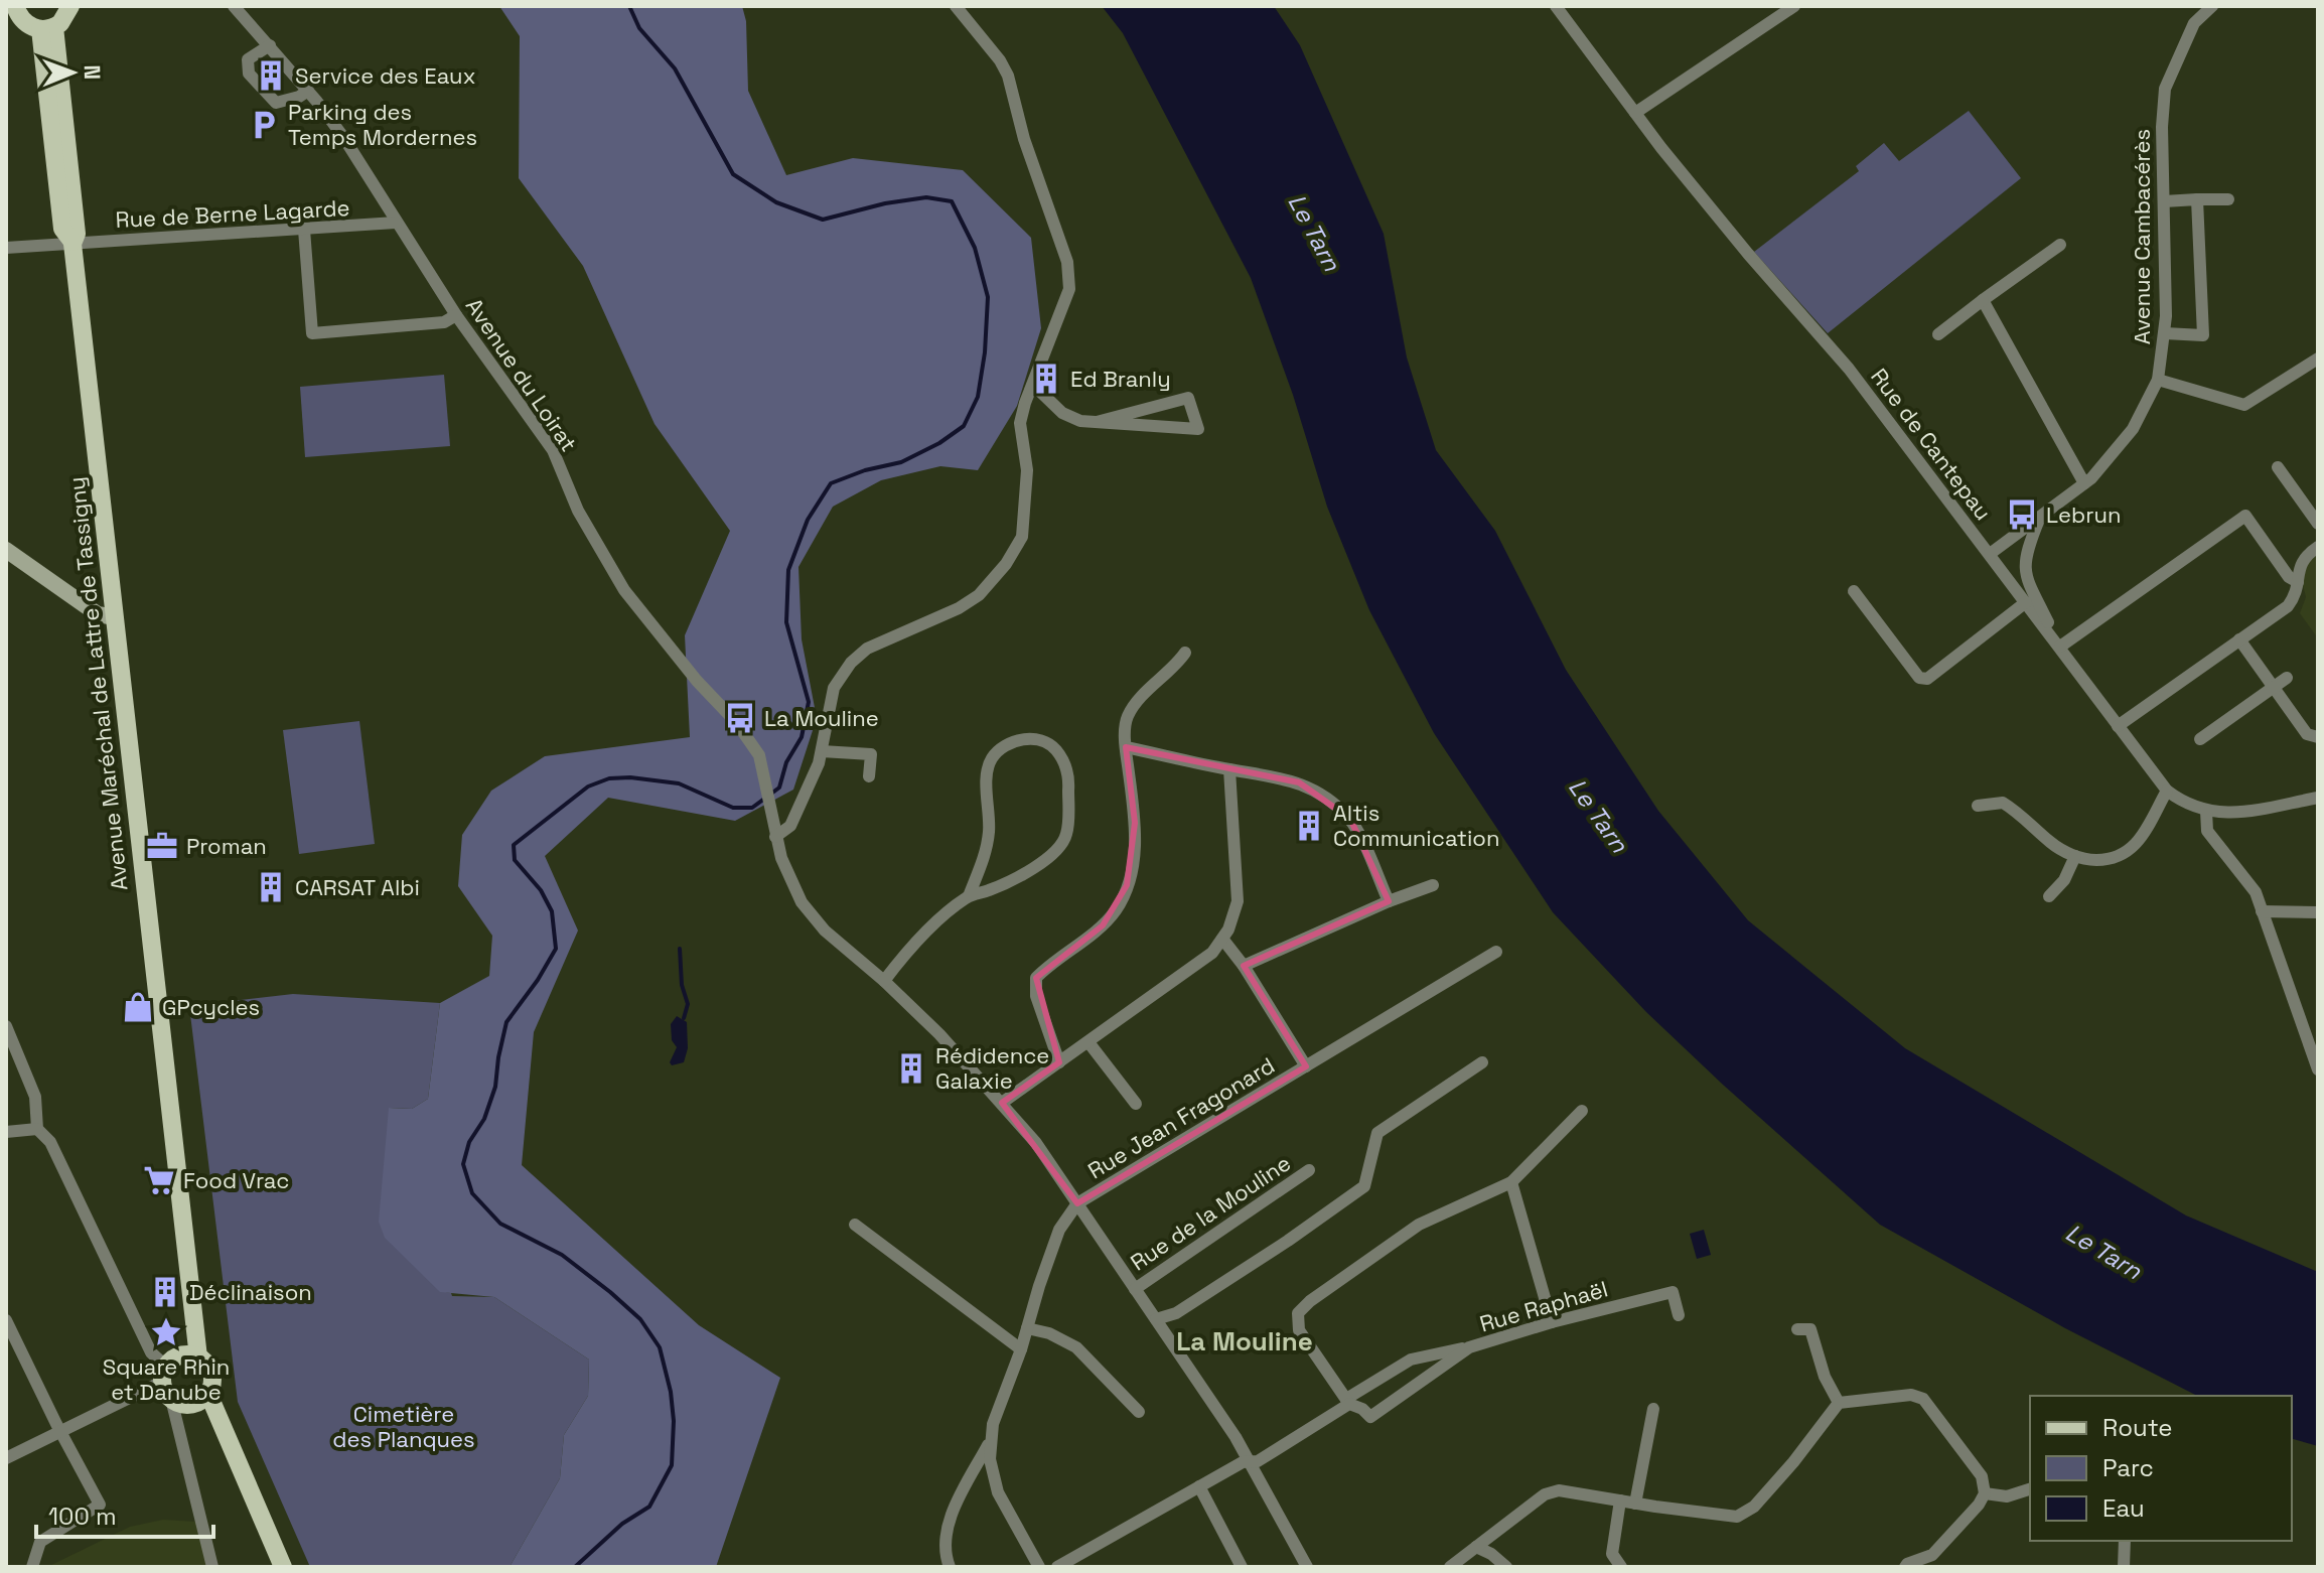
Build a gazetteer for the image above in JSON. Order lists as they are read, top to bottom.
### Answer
{
  "streets": {
    "main road": ["Avenue Maréchal de Lattre de Tassigny"],
    "street": [
      "Rue de Berne Lagarde",
      "Avenue Cambacérès",
      "Avenue du Loirat",
      "Rue de Cantepau",
      "Rue Jean Fragonard",
      "Rue de la Mouline",
      "Rue Raphaël"
    ]
  },
  "crossings": [
    ["Rue de Berne Lagarde", "Avenue du Loirat"],
    ["Rue de Berne Lagarde", "Avenue Maréchal de Lattre de Tassigny"],
    ["Avenue Cambacérès", "Rue de Cantepau"],
    ["Avenue du Loirat", "Rue de la Mouline"],
    ["Rue Jean Fragonard", "Rue de la Mouline"]
  ],
  "districts": ["La Mouline"],
  "water": ["Le Tarn"],
  "parks": ["Cimetière des Planques"],
  "places": {
    "building": [
      "Service des Eaux",
      "Ed Branly",
      "Altis Communication",
      "CARSAT Albi",
      "Rédidence Galaxie",
      "Déclinaison"
    ],
    "parking": ["Parking des Temps Mordernes"],
    "bus stop": ["Lebrun", "La Mouline"],
    "office": ["Proman"],
    "shop": ["GPcycles"],
    "supermarket": ["Food Vrac"],
    "place": ["Square Rhin et Danube"]
  },
  "legend": ["Route", "Parc", "Eau"],
  "scale_bar": "100 m",
  "north": "right"
}
